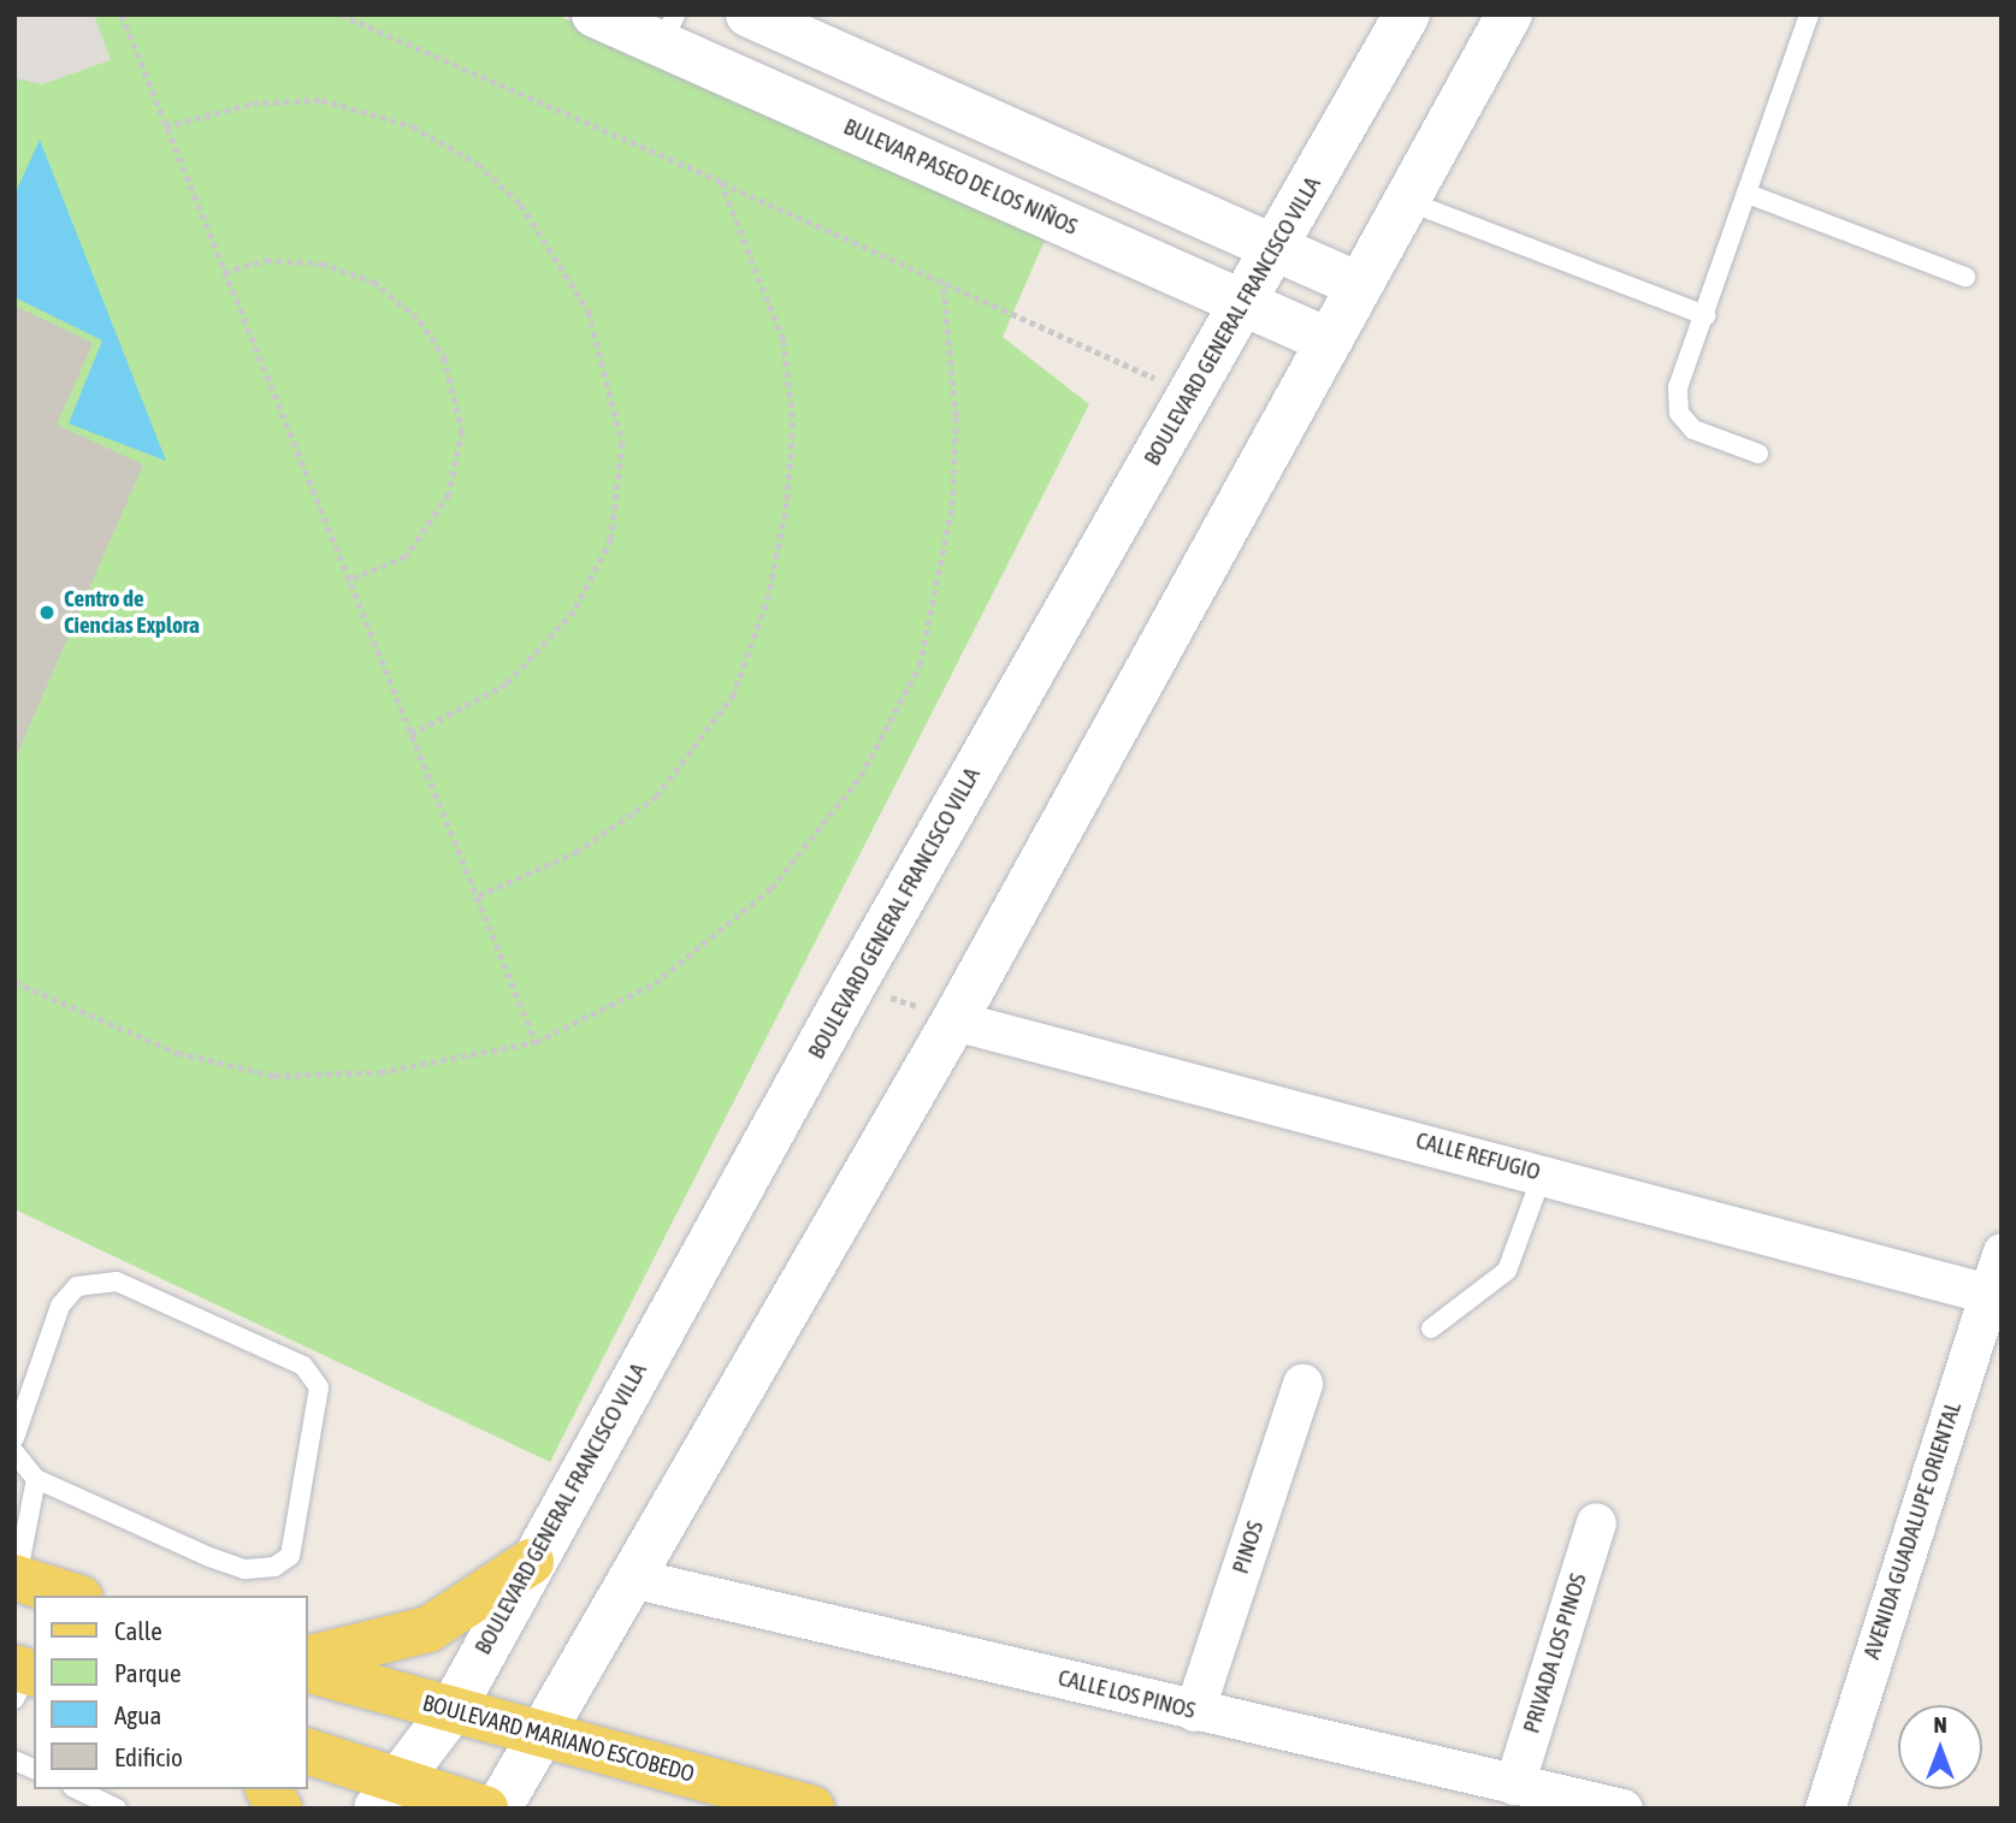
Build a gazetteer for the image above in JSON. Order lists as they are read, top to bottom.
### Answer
{
  "streets": {
    "main road": ["BULEVAR PASEO DE LOS NIÑOS", "BOULEVARD GENERAL FRANCISCO VILLA", "BOULEVARD MARIANO ESCOBEDO"],
    "street": [
      "CALLE REFUGIO",
      "AVENIDA GUADALUPE ORIENTAL",
      "PINOS",
      "PRIVADA LOS PINOS",
      "CALLE LOS PINOS"
    ]
  },
  "crossings": [
    ["BULEVAR PASEO DE LOS NIÑOS", "BOULEVARD GENERAL FRANCISCO VILLA"],
    ["BOULEVARD GENERAL FRANCISCO VILLA", "BOULEVARD MARIANO ESCOBEDO"],
    ["CALLE REFUGIO", "AVENIDA GUADALUPE ORIENTAL"],
    ["PINOS", "CALLE LOS PINOS"],
    ["PRIVADA LOS PINOS", "CALLE LOS PINOS"]
  ],
  "places": ["Centro de Ciencias Explora"],
  "legend": [
    "Calle",
    "Parque",
    "Agua",
    "Edificio"
  ],
  "north": "top"
}
